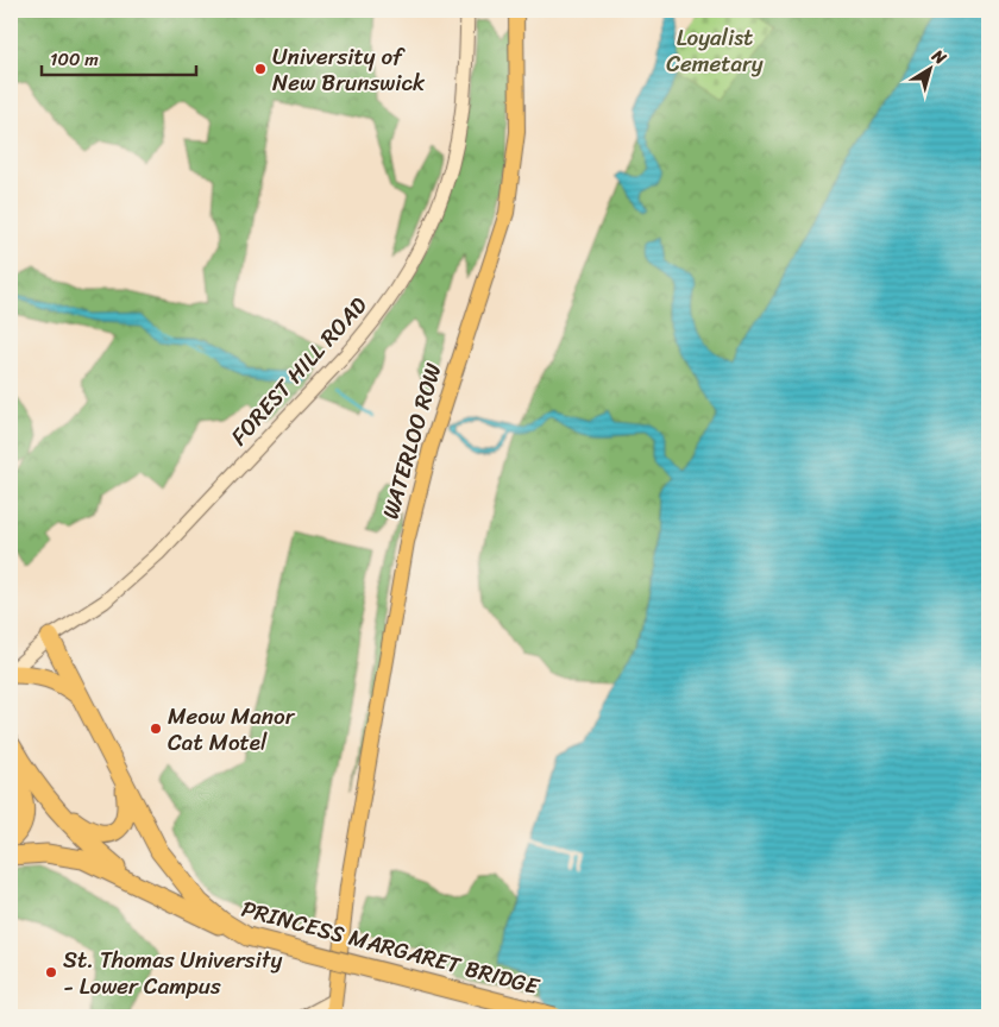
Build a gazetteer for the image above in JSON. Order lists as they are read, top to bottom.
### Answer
{
  "streets": {
    "highway": ["PRINCESS MARGARET BRIDGE"],
    "main road": ["WATERLOO ROW"],
    "street": ["FOREST HILL ROAD"]
  },
  "parks": ["Loyalist Cemetary"],
  "places": ["University of New Brunswick", "Meow Manor Cat Motel", "St. Thomas University - Lower Campus"],
  "scale_bar": "100 m",
  "north": "top right"
}
